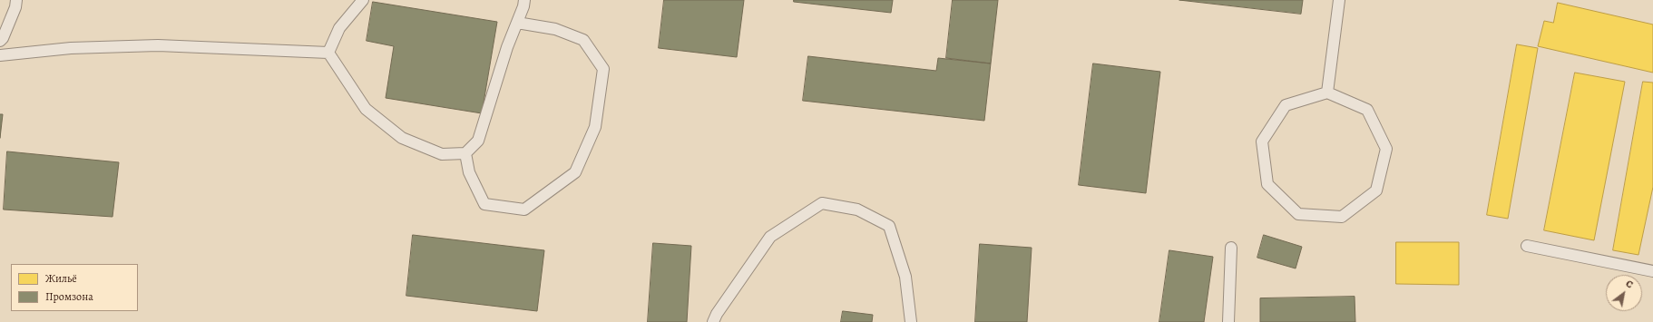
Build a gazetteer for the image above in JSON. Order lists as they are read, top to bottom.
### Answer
{
  "legend": ["Жильё", "Промзона"],
  "north": "top right"
}
